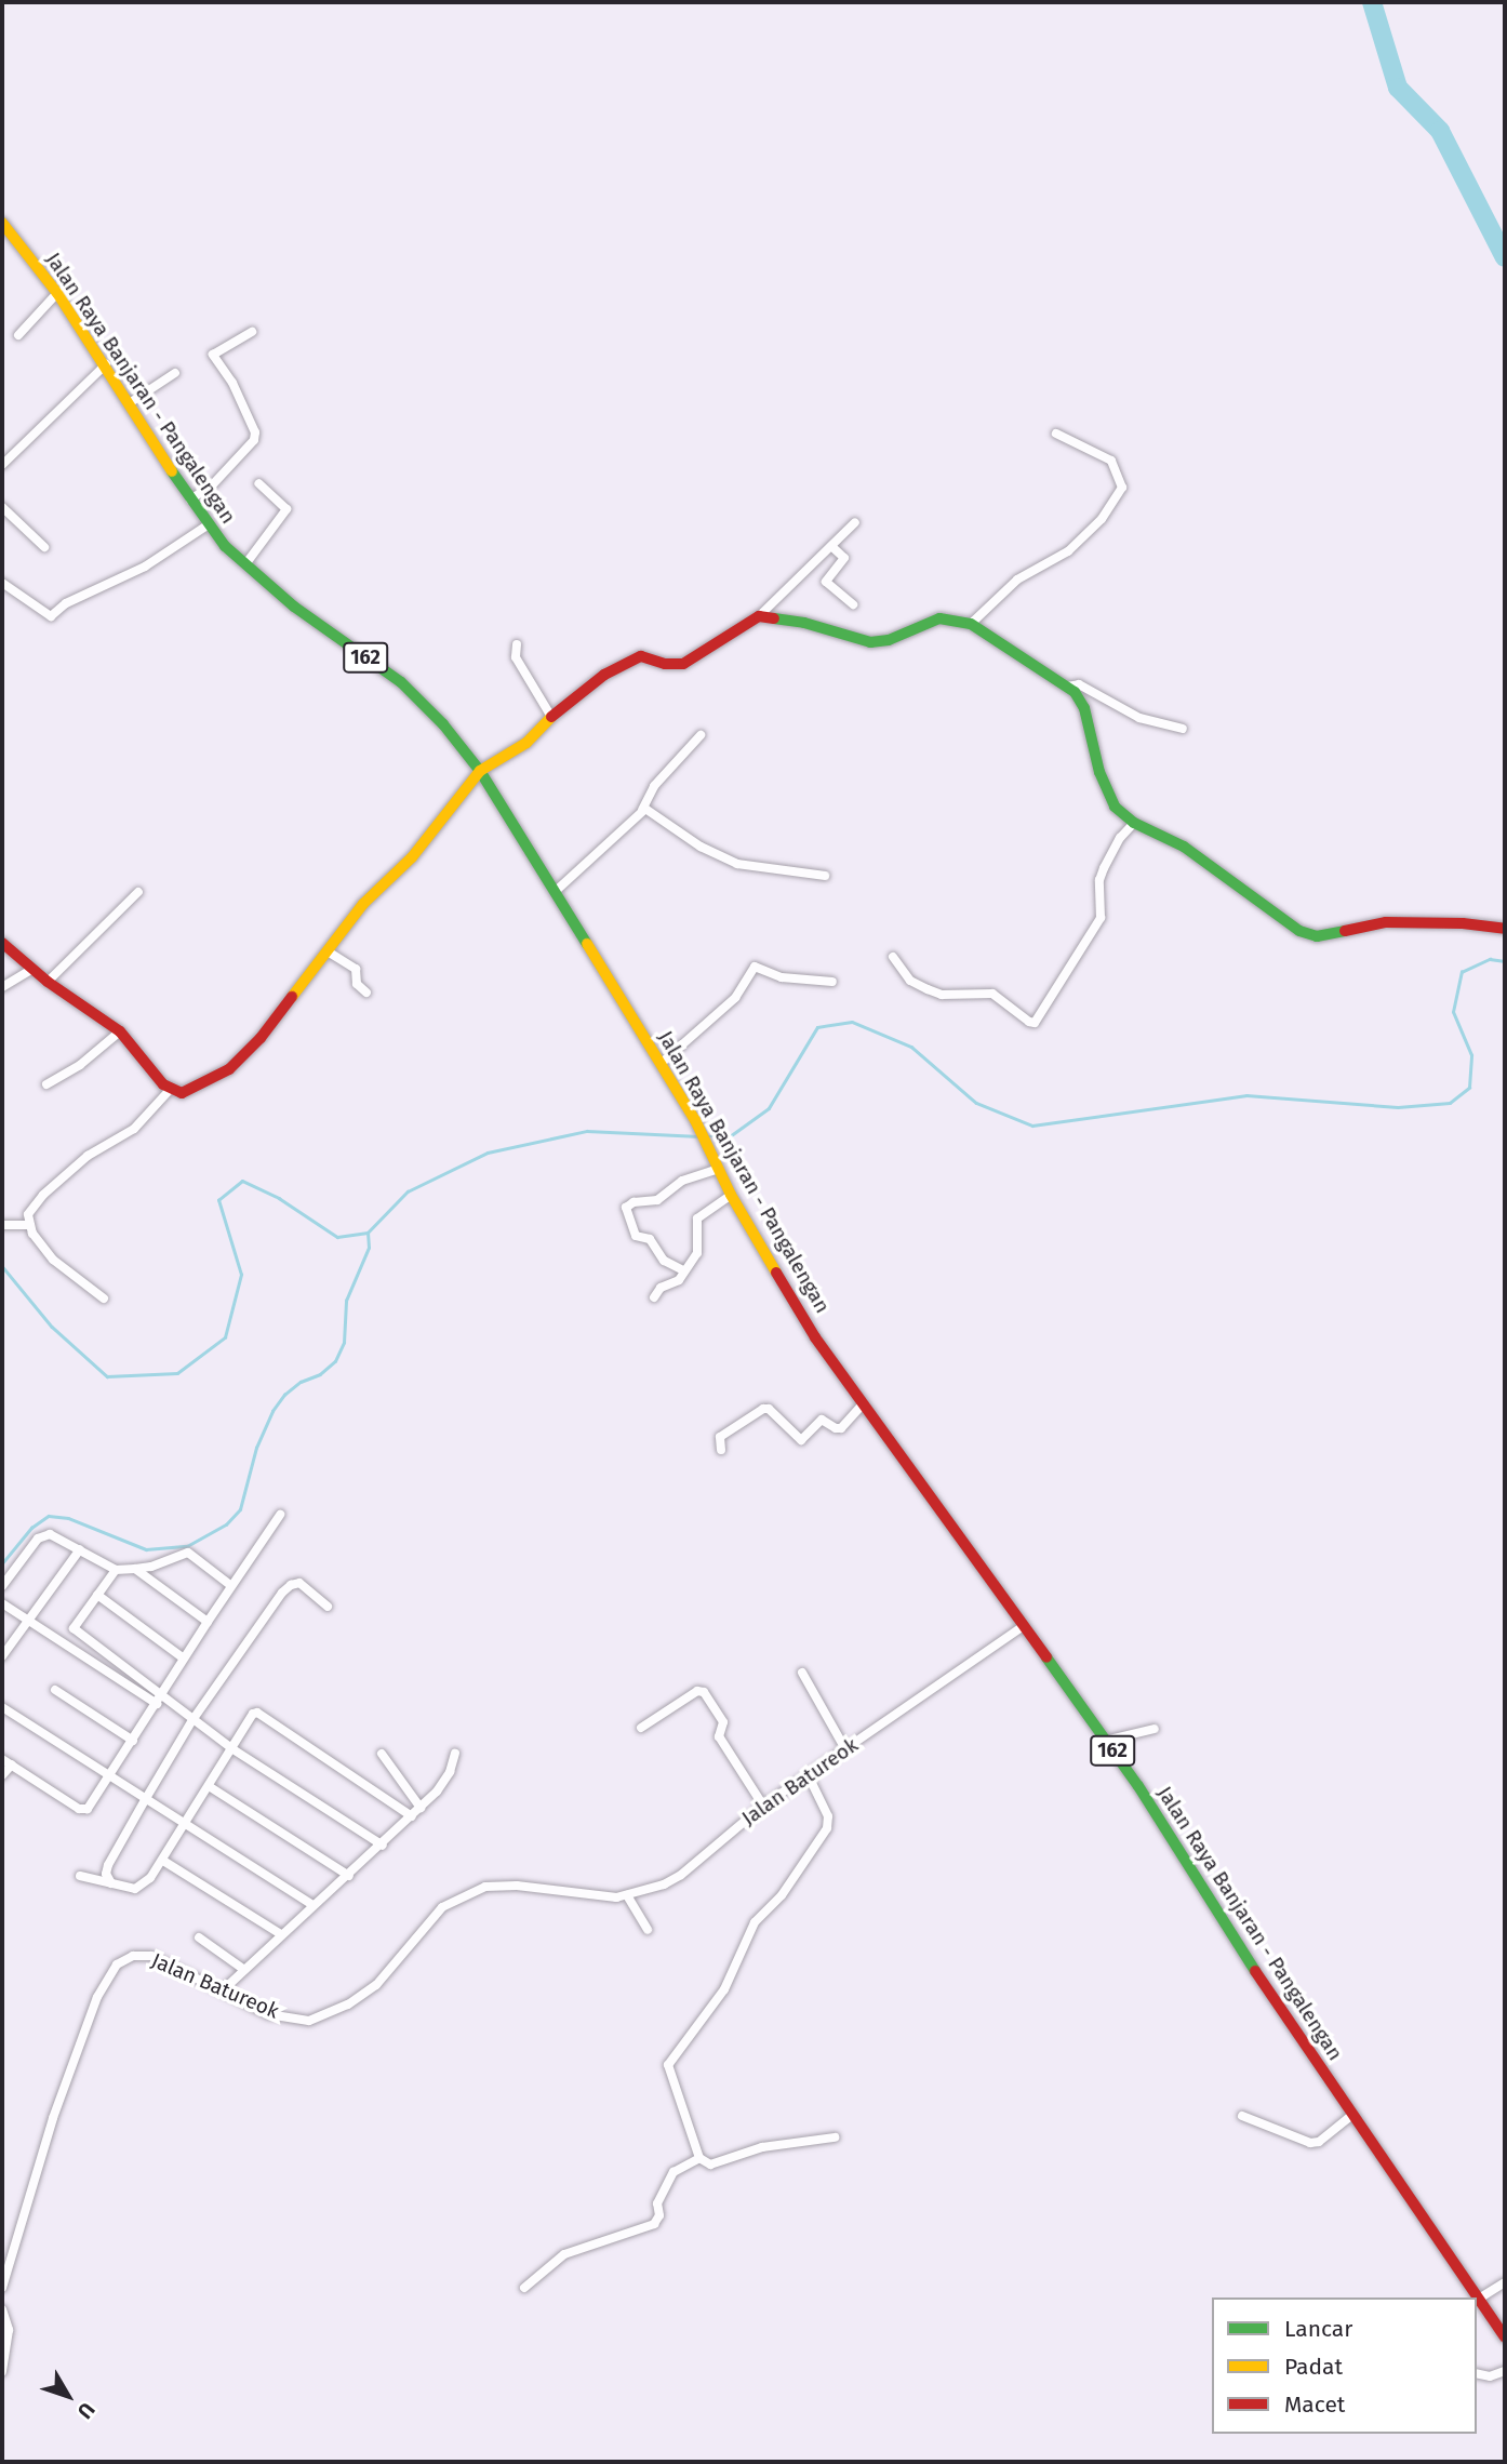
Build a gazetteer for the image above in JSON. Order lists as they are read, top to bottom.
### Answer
{
  "streets": {
    "main road": ["Jalan Raya Banjaran - Pangalengan", "162"],
    "street": ["Jalan Batureok"]
  },
  "crossings": [
    ["Jalan Raya Banjaran - Pangalengan", "Jalan Batureok"]
  ],
  "legend": ["Lancar", "Padat", "Macet"],
  "north": "bottom right"
}
